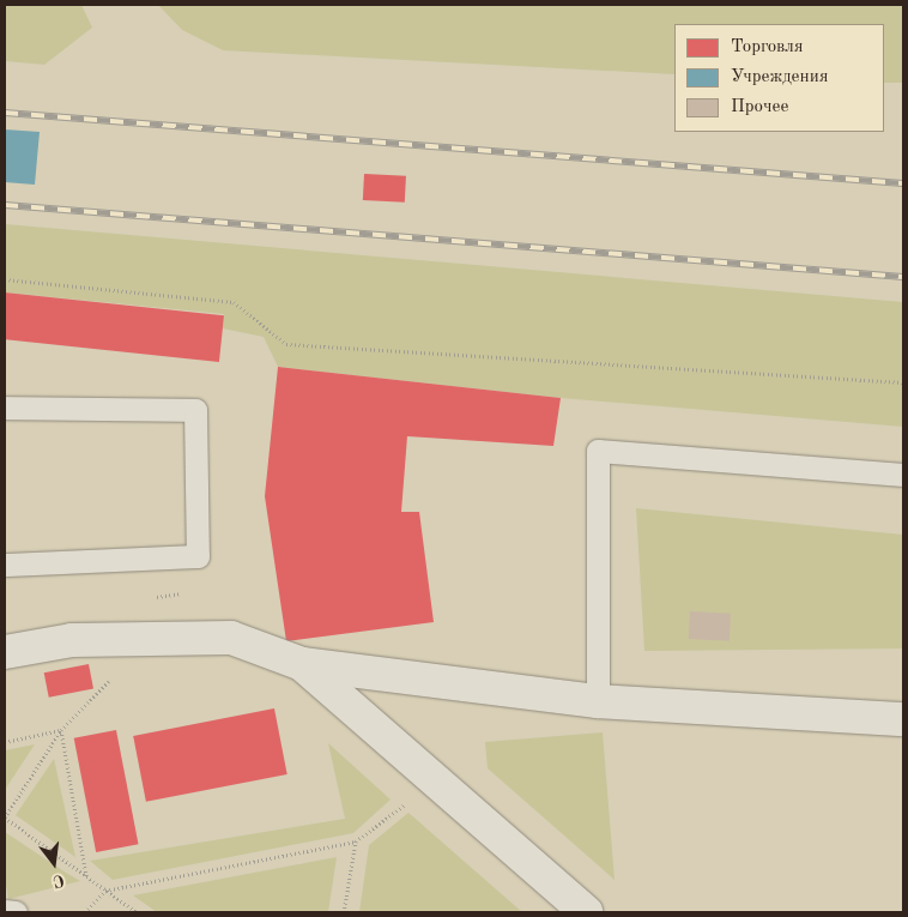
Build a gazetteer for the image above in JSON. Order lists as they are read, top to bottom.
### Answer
{
  "legend": ["Торговля", "Учреждения", "Прочее"],
  "north": "bottom"
}
